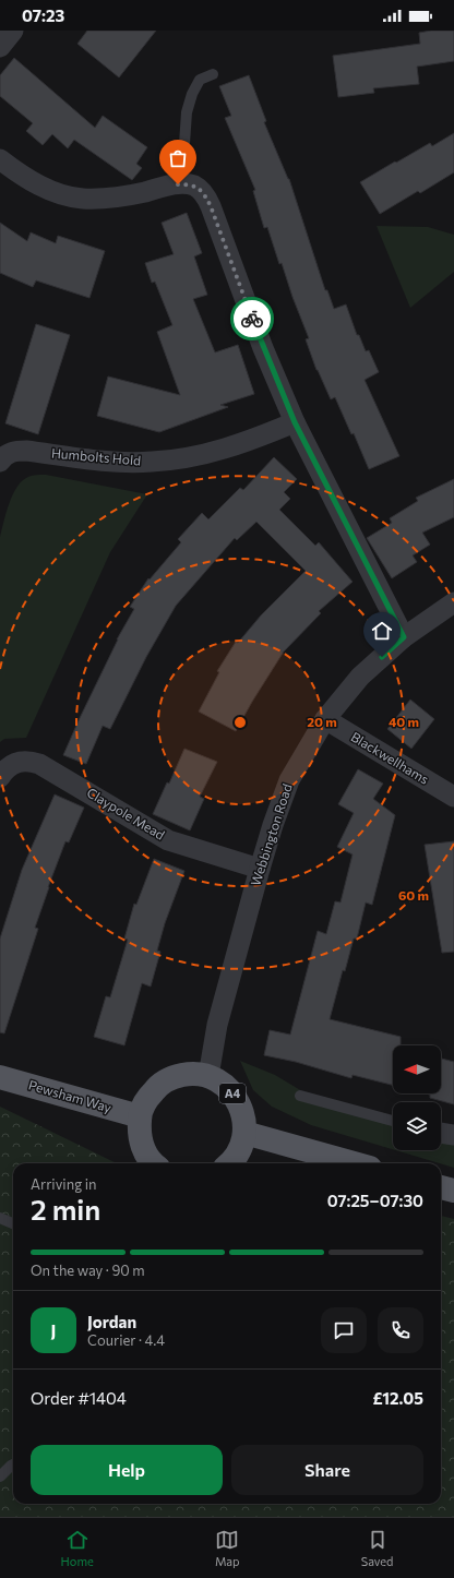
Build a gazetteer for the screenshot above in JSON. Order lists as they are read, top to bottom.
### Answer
{
  "streets": {
    "main road": ["A4", "Pewsham Way"],
    "street": [
      "Humbolts Hold",
      "Blackwellhams",
      "Claypole Mead",
      "Webbington Road"
    ]
  },
  "crossings": [
    ["Blackwellhams", "Webbington Road"],
    ["Claypole Mead", "Webbington Road"],
    ["Webbington Road", "A4"],
    ["A4", "Pewsham Way"]
  ],
  "north": "left",
  "page": {
    "status": "07:23",
    "heading": ["2 min", "Arriving in", "07:25–07:30"],
    "panel": [
      "Jordan",
      "Courier · 4.4",
      "Order #1404",
      "£12.05"
    ],
    "bar": "On the way · 90 m",
    "round": "J",
    "buttons": ["Help", "Share"],
    "tabs": ["Home", "Map", "Saved"]
  },
  "rings": ["20 m", "40 m", "60 m"]
}
